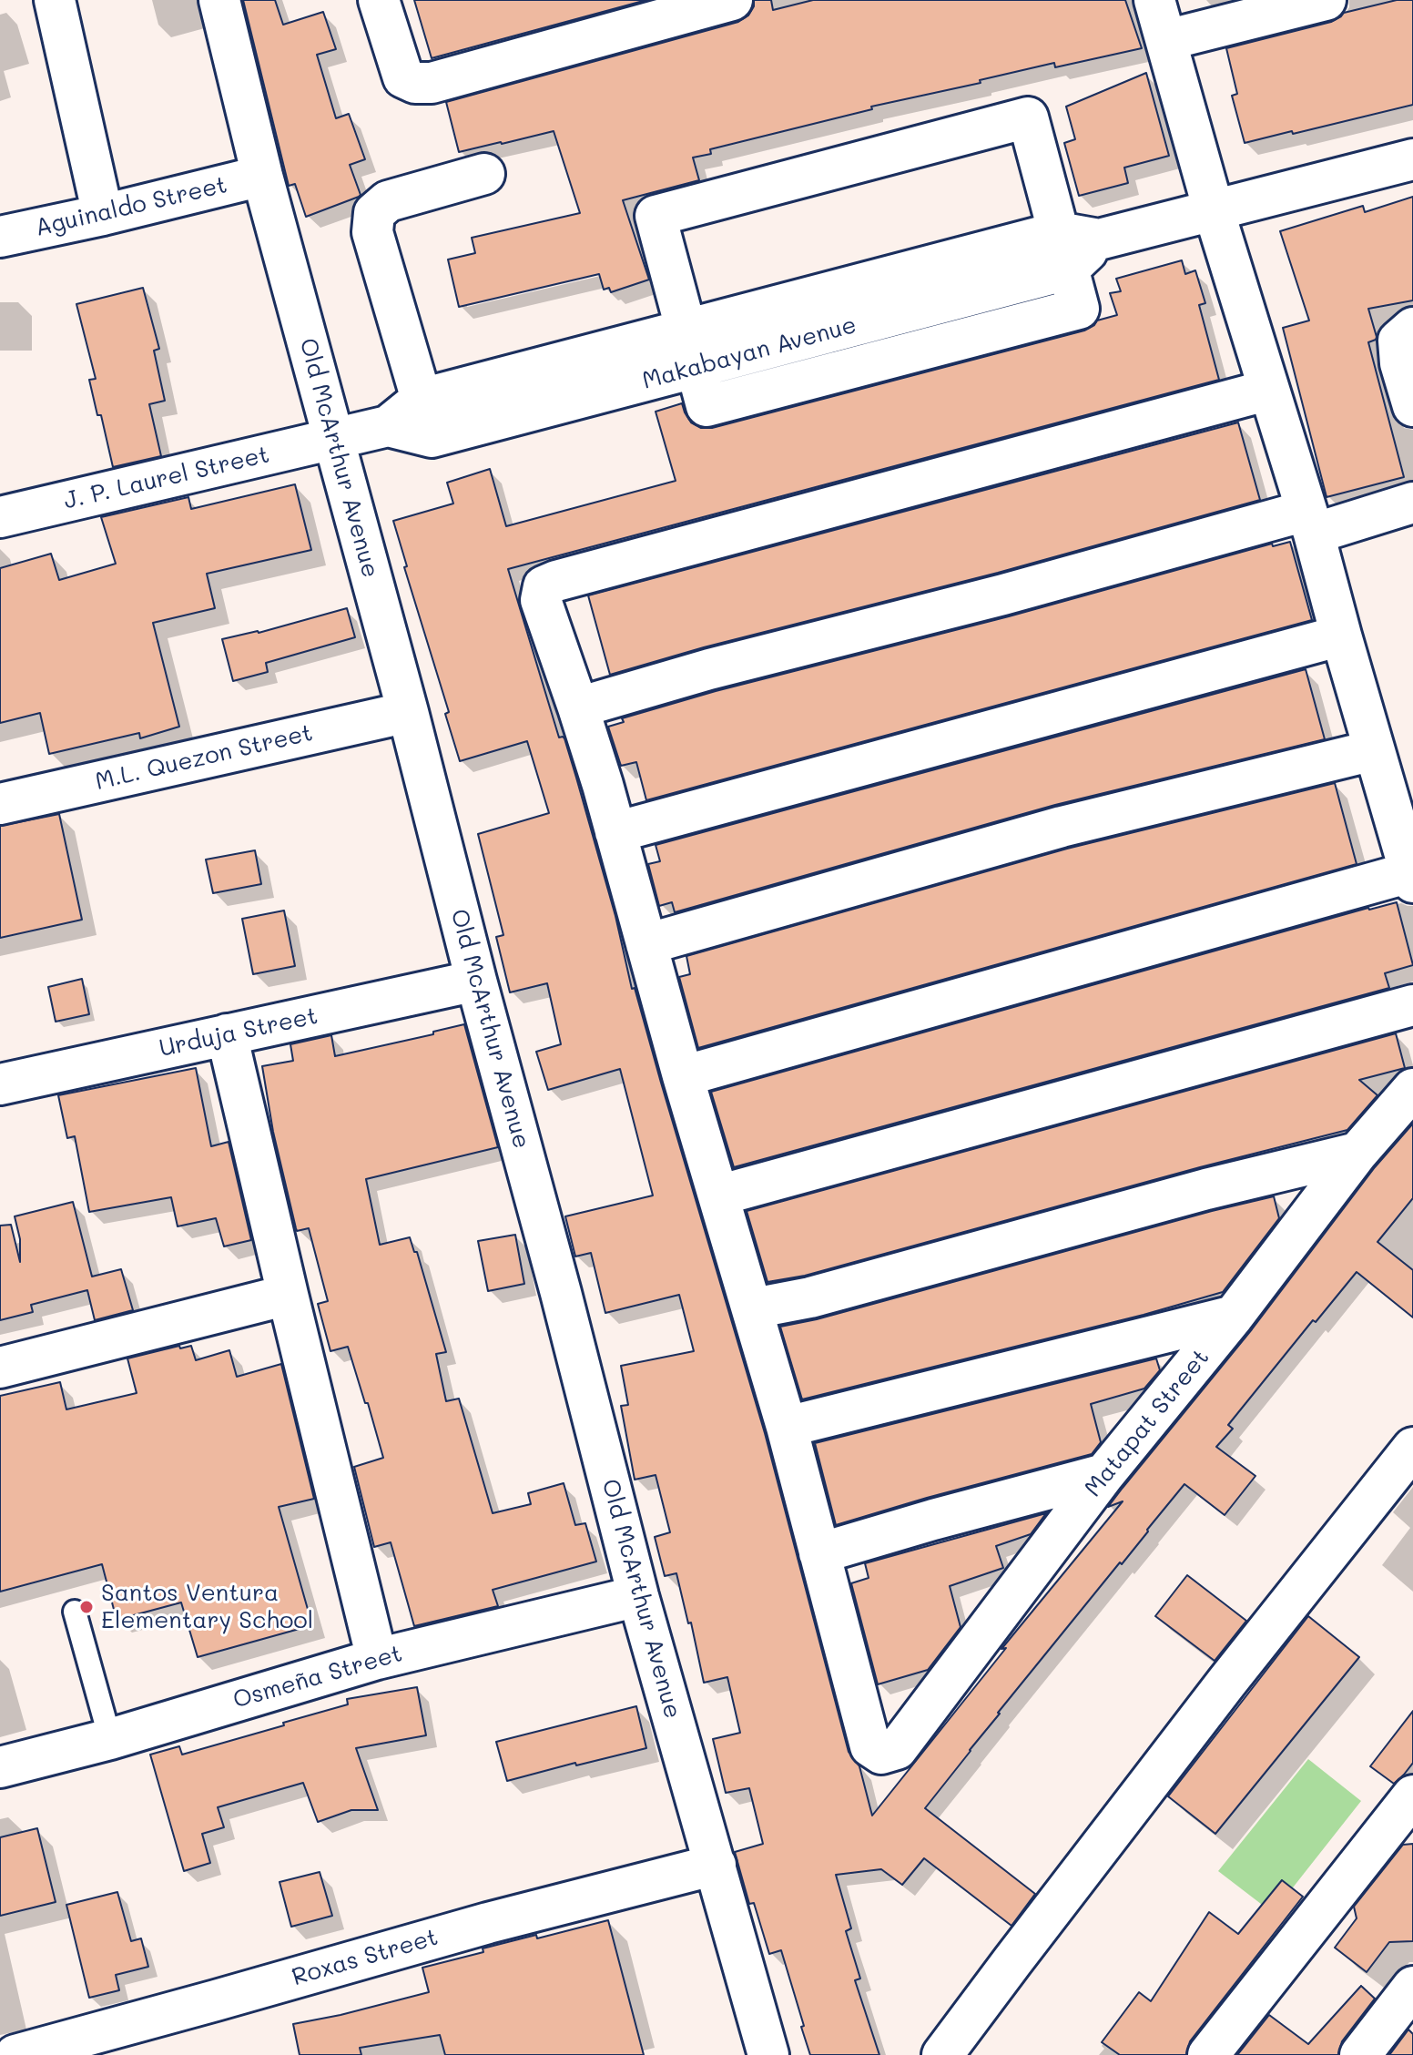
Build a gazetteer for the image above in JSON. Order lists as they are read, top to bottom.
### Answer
{
  "streets": {
    "street": [
      "Aguinaldo Street",
      "Makabayan Avenue",
      "Old McArthur Avenue",
      "J. P. Laurel Street",
      "M.L. Quezon Street",
      "Urduja Street",
      "Matapat Street",
      "Osmeña Street",
      "Roxas Street"
    ]
  },
  "crossings": [
    ["Aguinaldo Street", "Old McArthur Avenue"],
    ["Makabayan Avenue", "Old McArthur Avenue"],
    ["Makabayan Avenue", "J. P. Laurel Street"],
    ["Old McArthur Avenue", "J. P. Laurel Street"],
    ["Old McArthur Avenue", "M.L. Quezon Street"],
    ["Old McArthur Avenue", "Urduja Street"],
    ["Old McArthur Avenue", "Osmeña Street"],
    ["Old McArthur Avenue", "Roxas Street"]
  ],
  "places": ["Santos Ventura Elementary School"]
}
